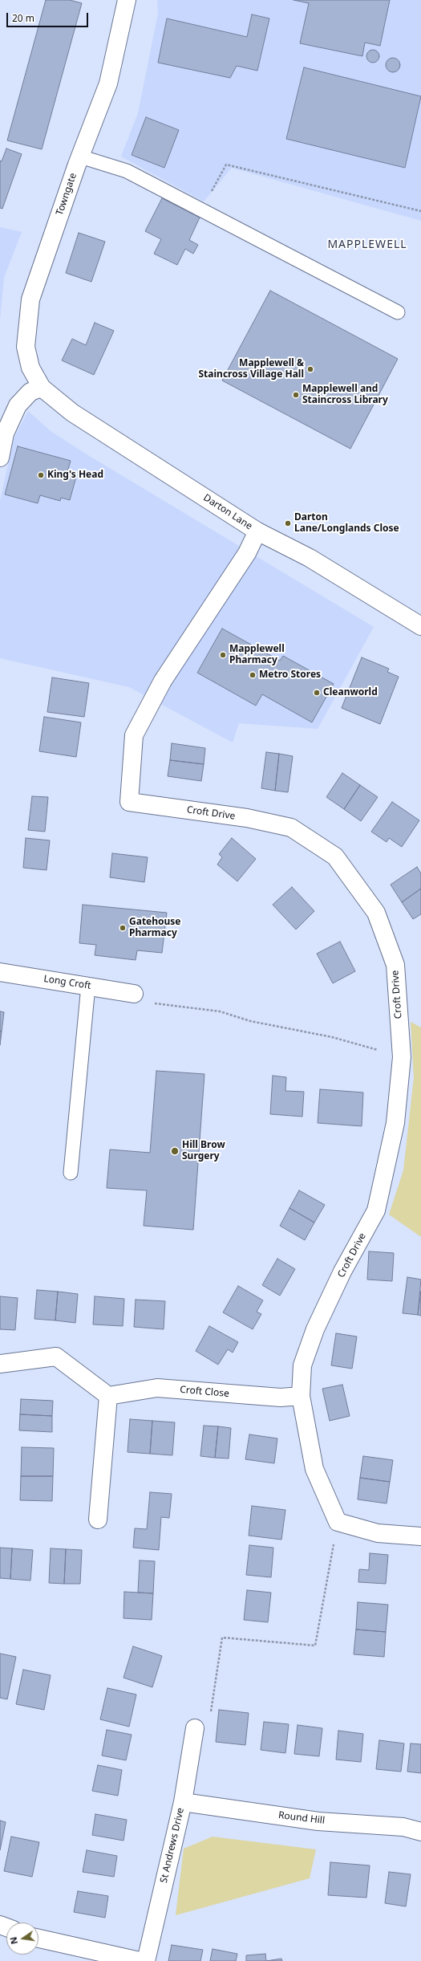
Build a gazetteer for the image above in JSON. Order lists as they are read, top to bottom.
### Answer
{
  "streets": {
    "street": [
      "Towngate",
      "Darton Lane",
      "Croft Drive",
      "Long Croft",
      "Croft Close",
      "Round Hill",
      "St Andrews Drive"
    ]
  },
  "crossings": [
    ["Towngate", "Darton Lane"],
    ["Darton Lane", "Croft Drive"],
    ["Croft Drive", "Croft Close"],
    ["Round Hill", "St Andrews Drive"]
  ],
  "districts": ["MAPPLEWELL"],
  "places": [
    "Mapplewell & Staincross Village Hall",
    "Mapplewell and Staincross Library",
    "King's Head",
    "Darton Lane/Longlands Close",
    "Mapplewell Pharmacy",
    "Metro Stores",
    "Cleanworld",
    "Gatehouse Pharmacy",
    "Hill Brow Surgery"
  ],
  "scale_bar": "20 m",
  "north": "left"
}
